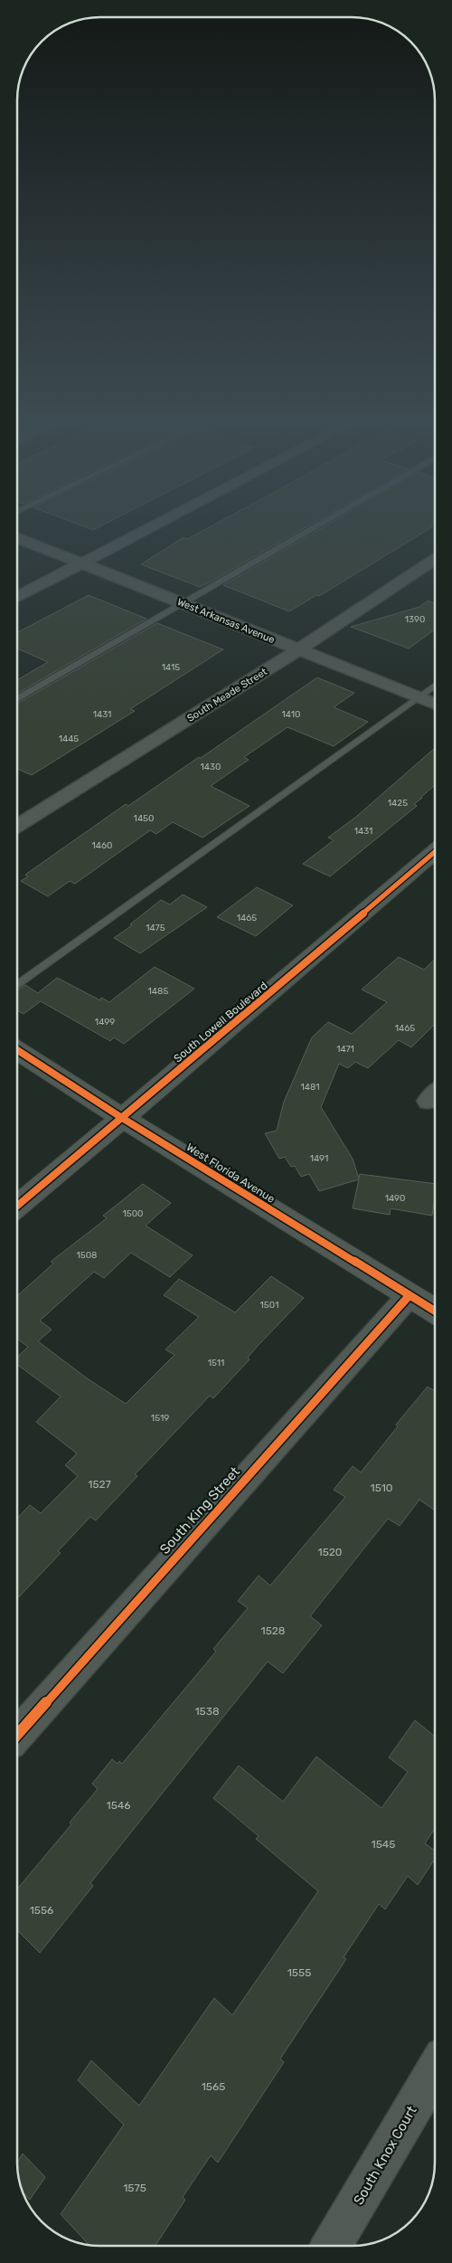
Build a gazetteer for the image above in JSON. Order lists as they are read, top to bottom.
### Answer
{
  "streets": {
    "street": [
      "West Arkansas Avenue",
      "South Meade Street",
      "South Lowell Boulevard",
      "West Florida Avenue",
      "South King Street",
      "South Knox Court"
    ]
  },
  "crossings": [
    ["West Arkansas Avenue", "South Meade Street"],
    ["South Lowell Boulevard", "West Florida Avenue"],
    ["West Florida Avenue", "South King Street"]
  ],
  "house_numbers": [
    "1390",
    "1415",
    "1431",
    "1410",
    "1445",
    "1430",
    "1425",
    "1450",
    "1431",
    "1460",
    "1465",
    "1475",
    "1485",
    "1499",
    "1465",
    "1471",
    "1481",
    "1491",
    "1490",
    "1500",
    "1508",
    "1501",
    "1511",
    "1519",
    "1527",
    "1510",
    "1520",
    "1528",
    "1538",
    "1546",
    "1545",
    "1556",
    "1555",
    "1565",
    "1575"
  ]
}
